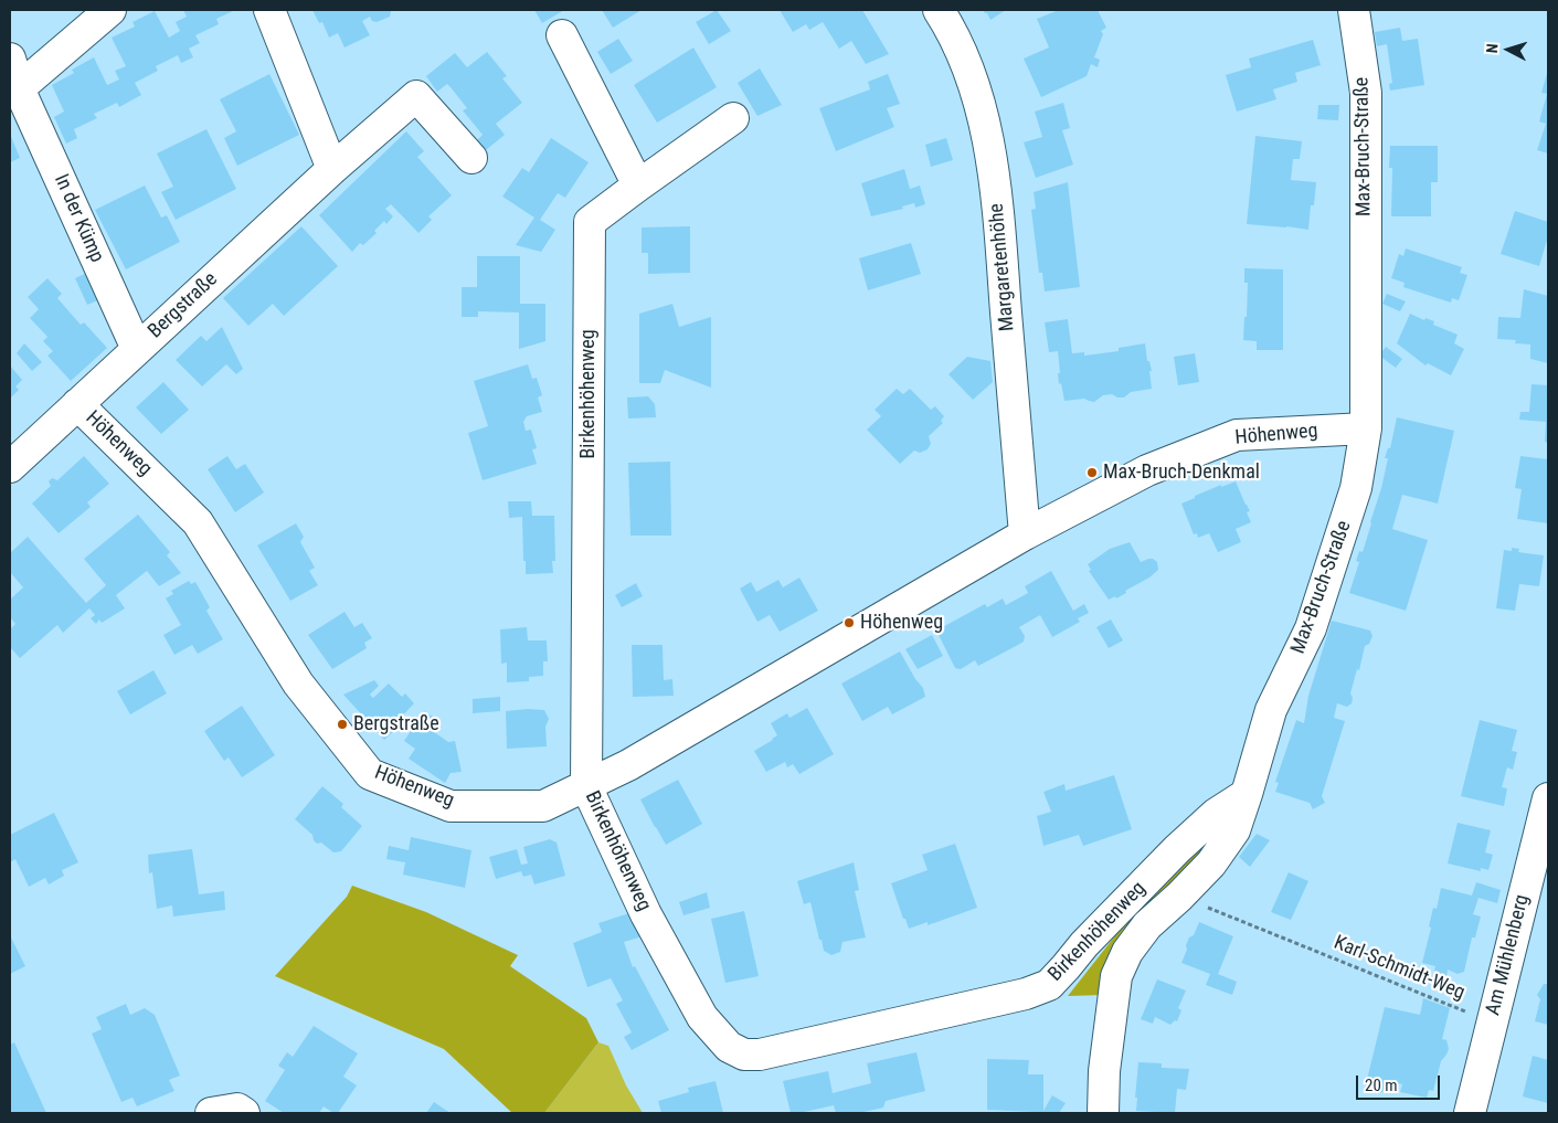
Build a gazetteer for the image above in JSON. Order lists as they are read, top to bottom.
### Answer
{
  "streets": {
    "street": [
      "Max-Bruch-Straße",
      "In der Kümp",
      "Margaretenhöhe",
      "Bergstraße",
      "Birkenhöhenweg",
      "Höhenweg",
      "Am Mühlenberg"
    ],
    "path": ["Karl-Schmidt-Weg"]
  },
  "crossings": [
    ["Max-Bruch-Straße", "Birkenhöhenweg"],
    ["Max-Bruch-Straße", "Höhenweg"],
    ["Max-Bruch-Straße", "Karl-Schmidt-Weg"],
    ["In der Kümp", "Bergstraße"],
    ["Margaretenhöhe", "Höhenweg"],
    ["Bergstraße", "Höhenweg"],
    ["Birkenhöhenweg", "Höhenweg"]
  ],
  "places": ["Max-Bruch-Denkmal", "Höhenweg", "Bergstraße"],
  "scale_bar": "20 m",
  "north": "left"
}
